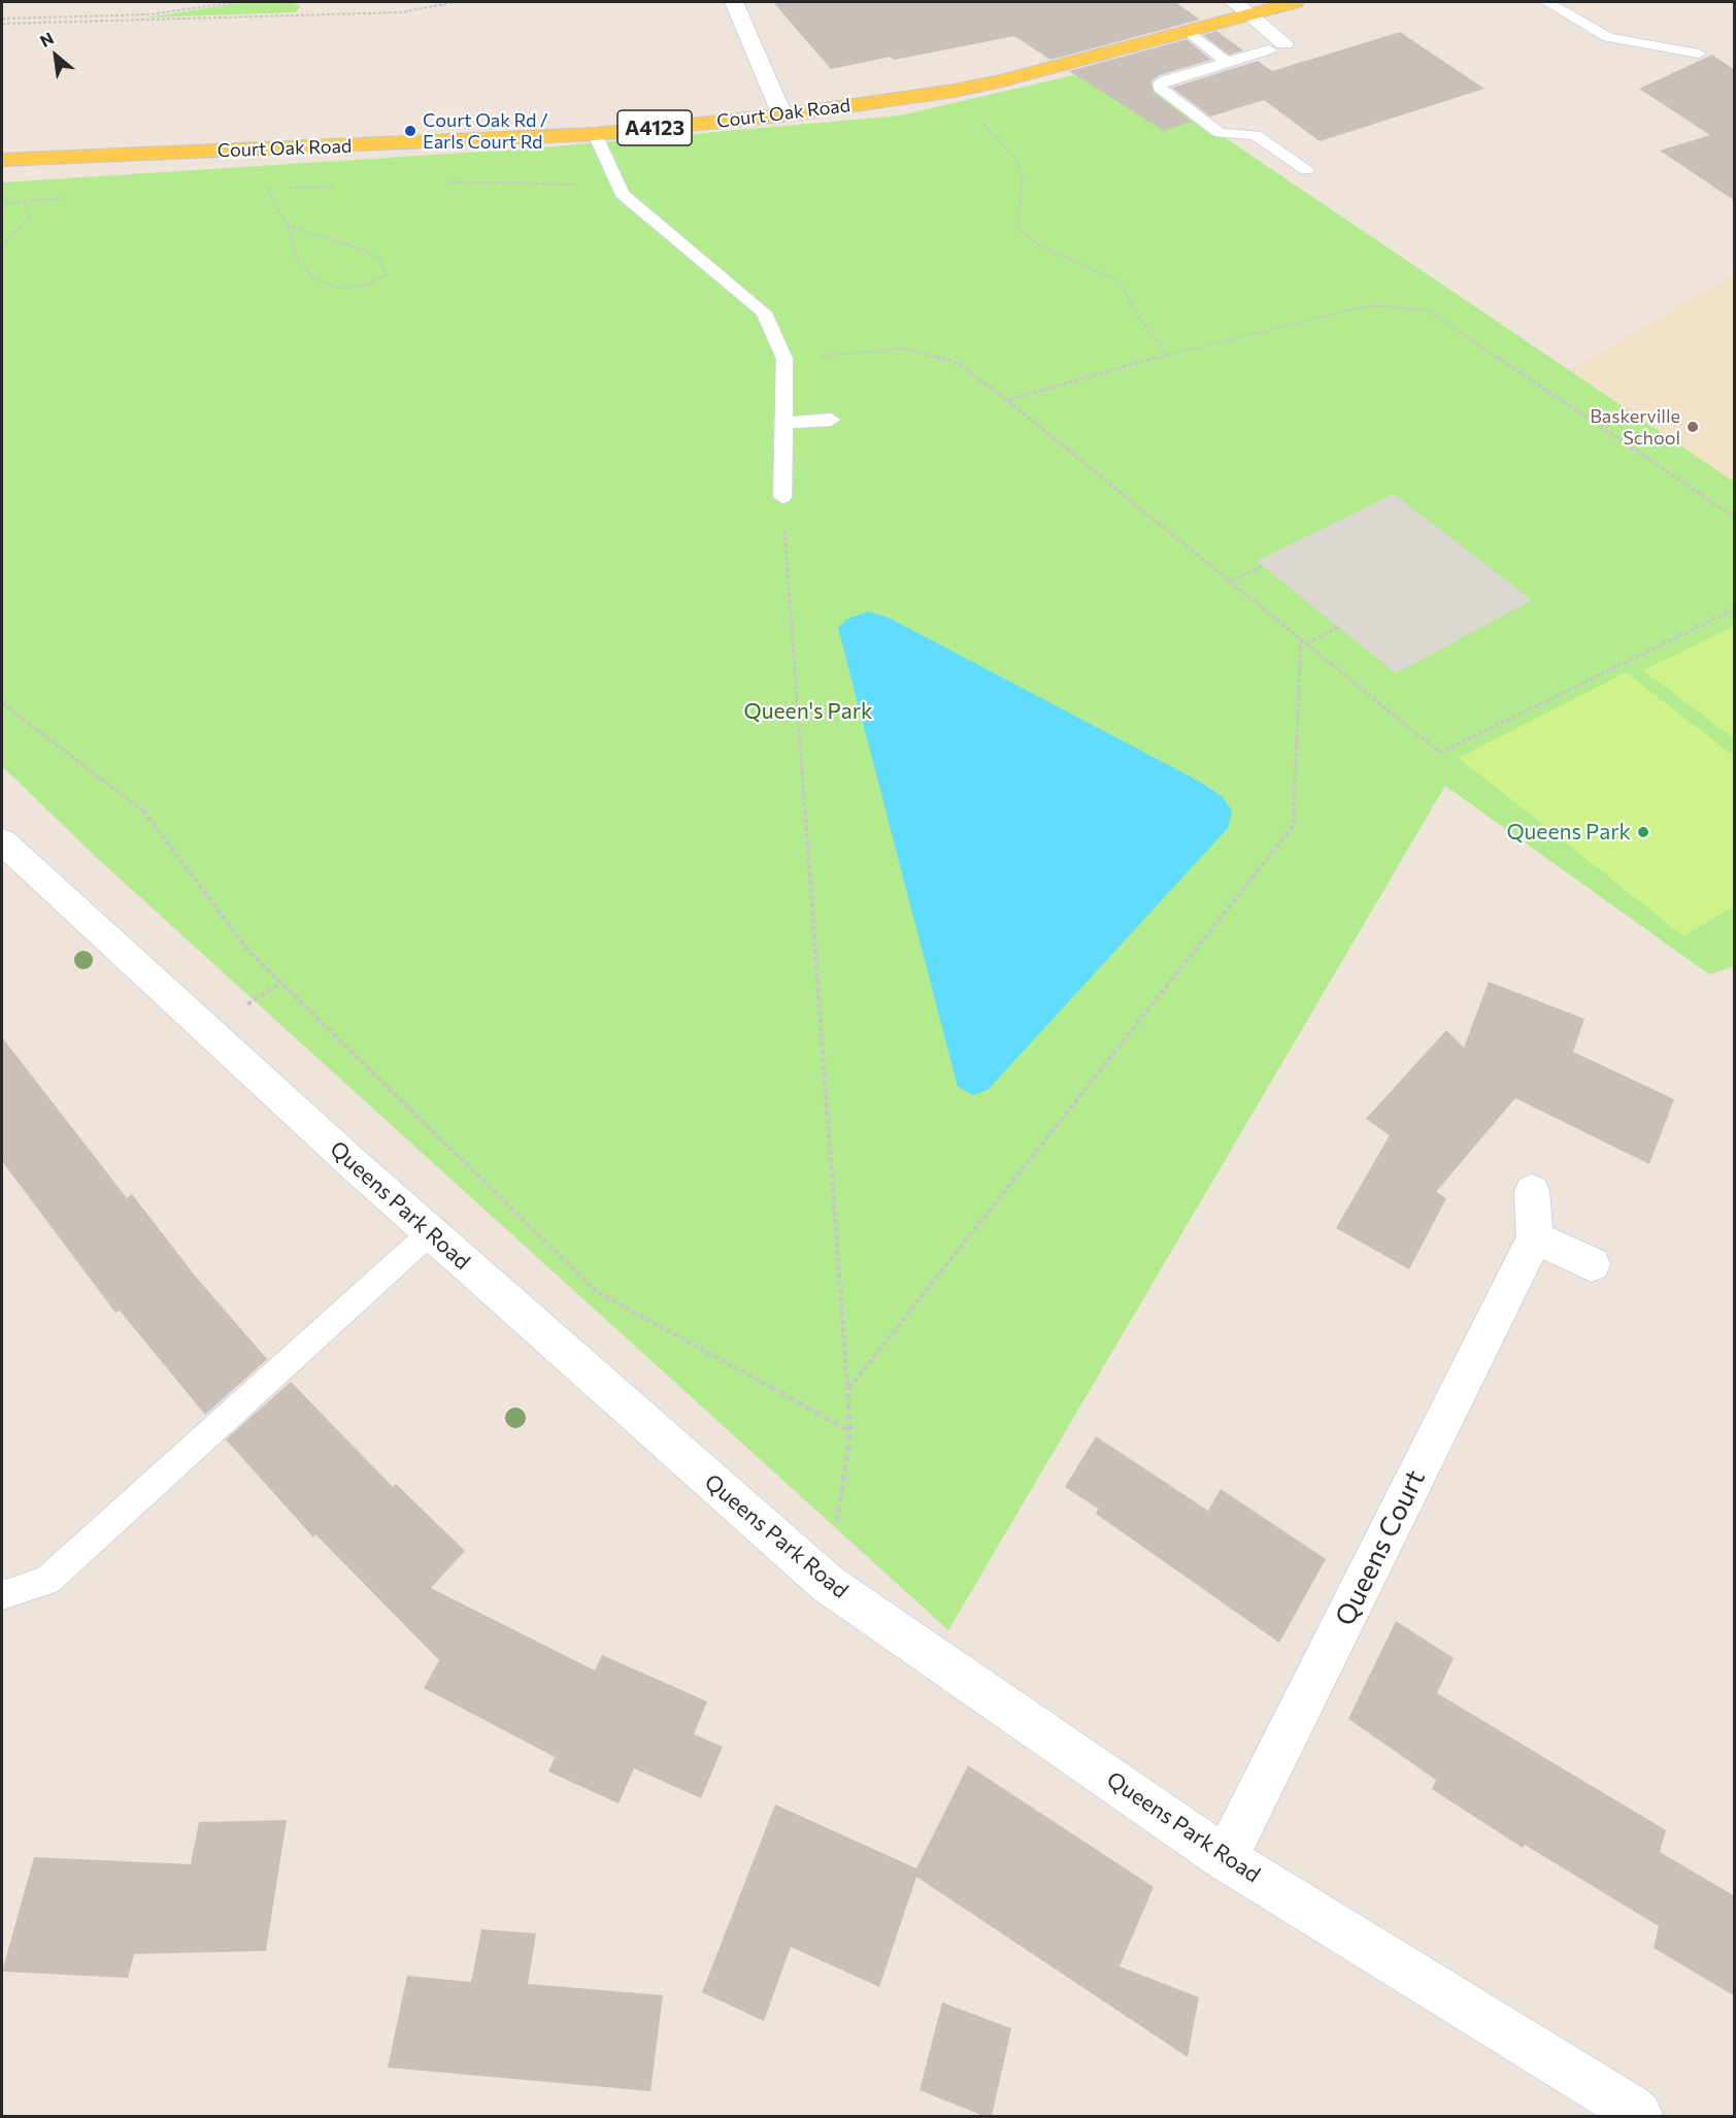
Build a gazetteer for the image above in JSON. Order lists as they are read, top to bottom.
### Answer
{
  "streets": {
    "main road": ["Court Oak Road", "A4123"],
    "street": ["Queens Park Road", "Queens Court"]
  },
  "crossings": [
    ["Queens Park Road", "Queens Court"]
  ],
  "parks": ["Queen's Park"],
  "places": ["Court Oak Rd / Earls Court Rd", "Baskerville School", "Queens Park"],
  "north": "top left"
}
